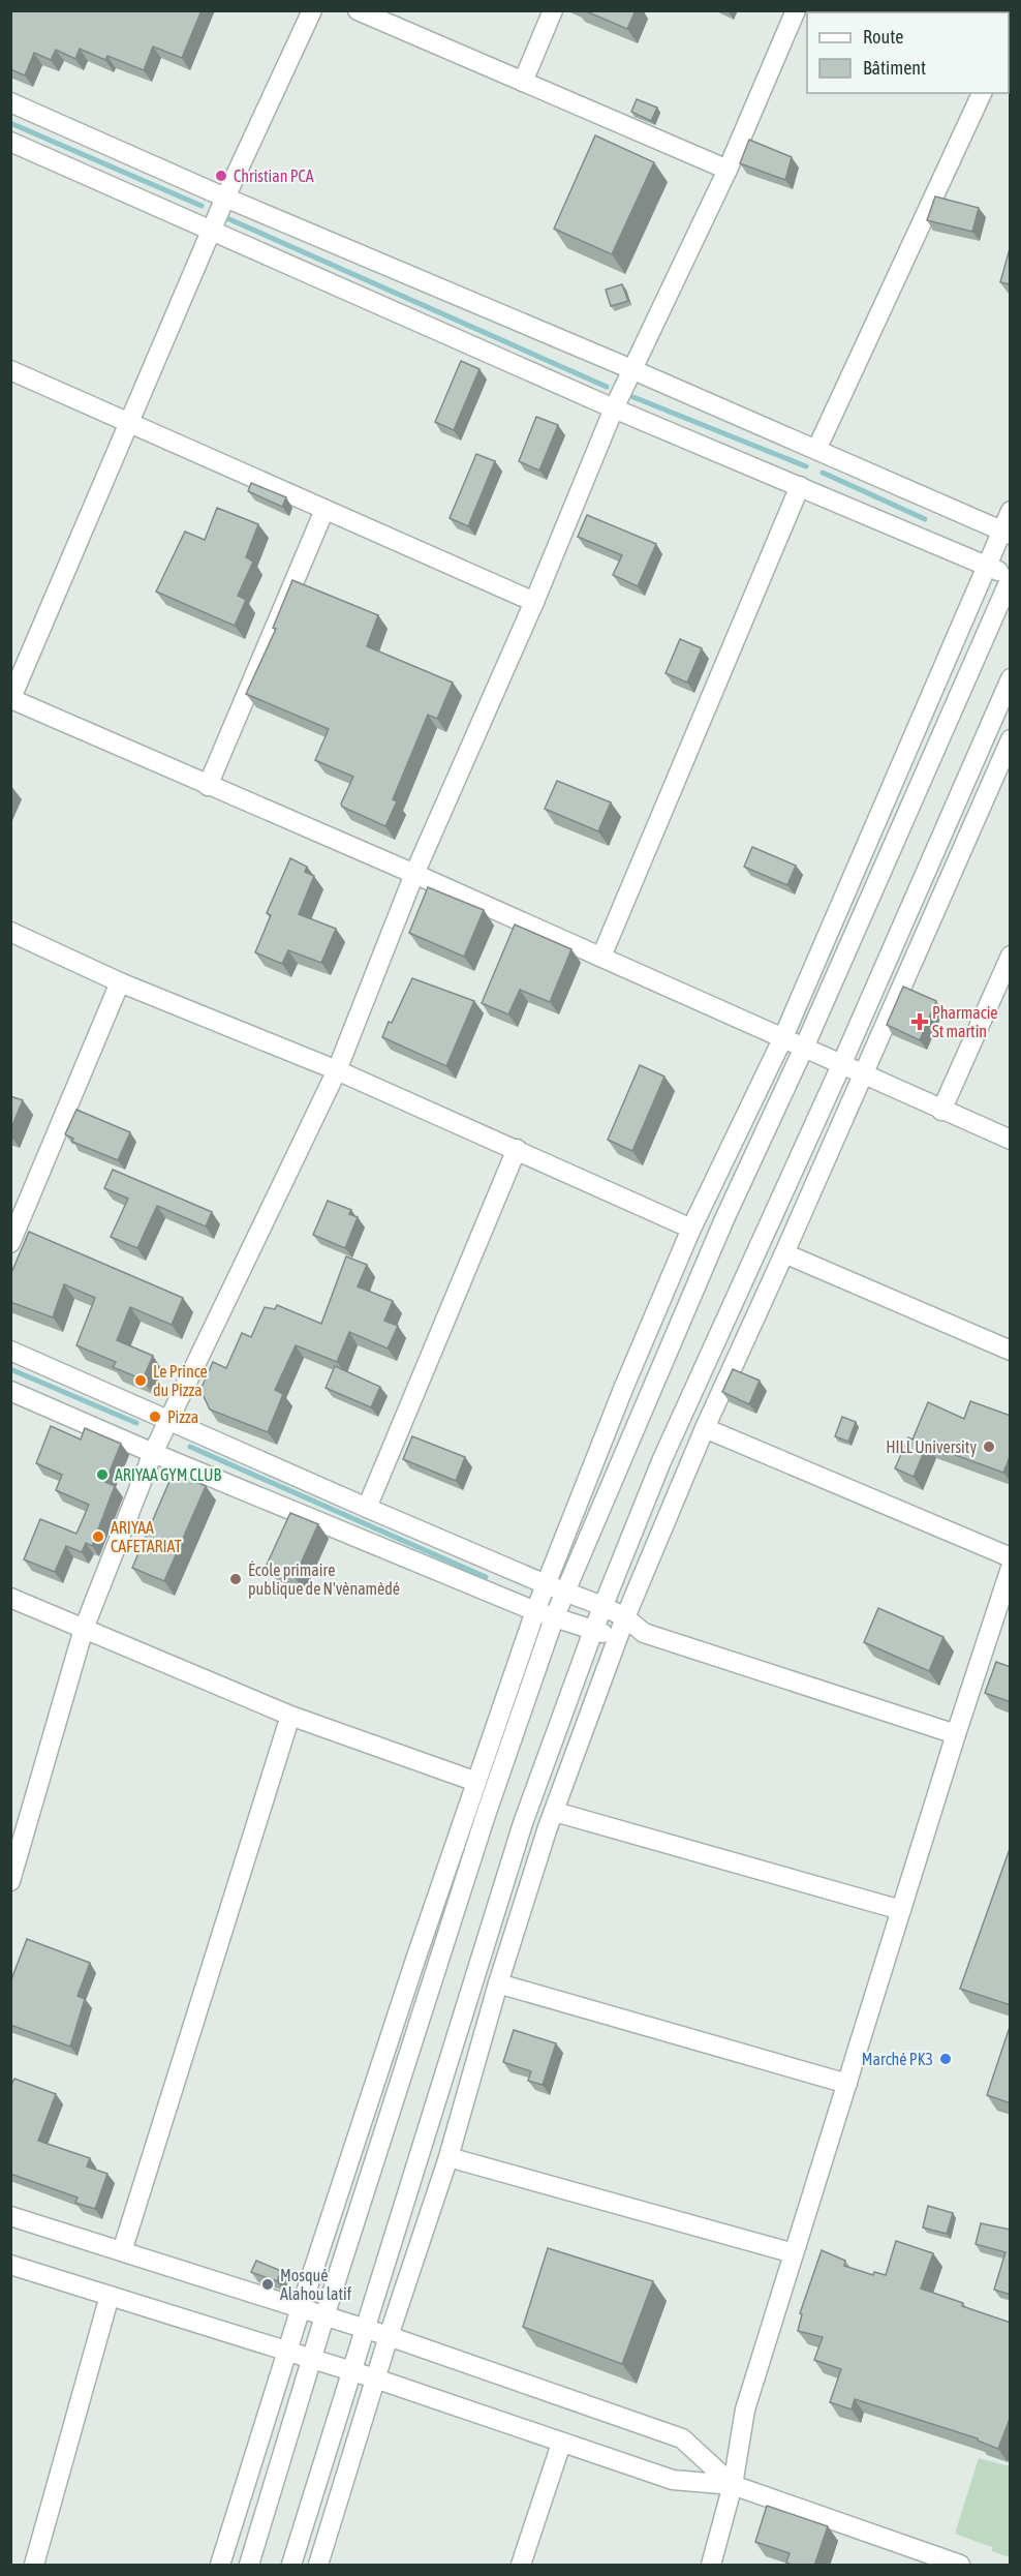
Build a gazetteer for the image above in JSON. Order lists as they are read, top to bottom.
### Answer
{
  "places": {
    "other": [
      "Christian PCA",
      "Le Prince du Pizza",
      "Pizza",
      "HILL University",
      "ARIYAA GYM CLUB",
      "ARIYAA CAFETARIAT",
      "École primaire publique de N'vènamèdé",
      "Marché PK3",
      "Mosqué Alahou latif"
    ],
    "health": ["Pharmacie St martin"]
  },
  "legend": ["Route", "Bâtiment"]
}
